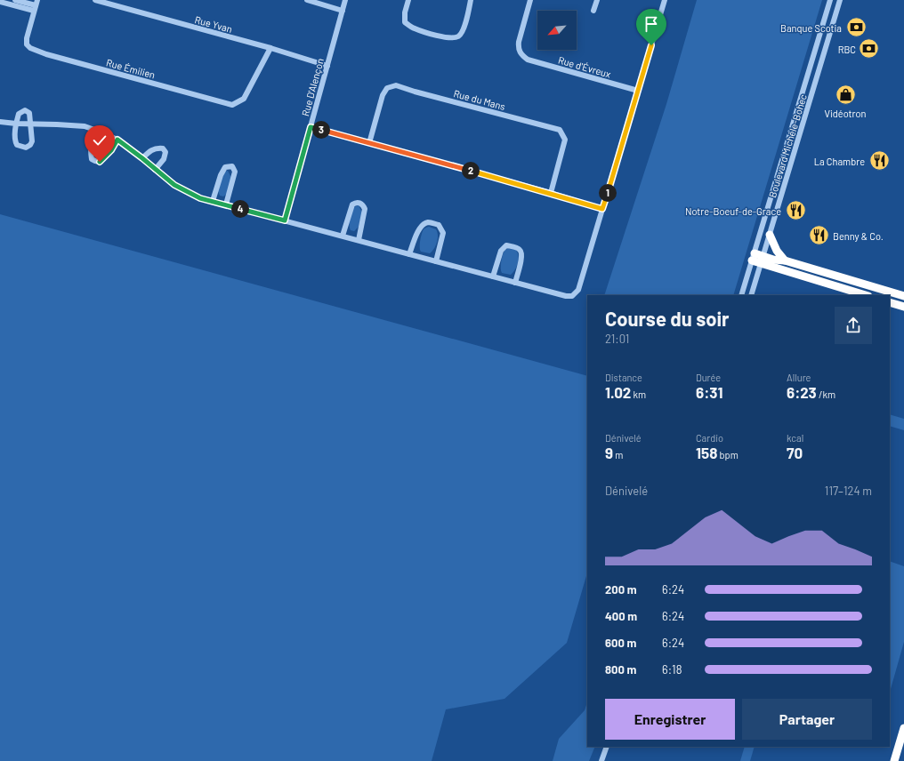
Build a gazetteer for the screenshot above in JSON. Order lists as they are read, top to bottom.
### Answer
{
  "streets": {
    "street": [
      "Rue Yvan",
      "Rue d'Évreux",
      "Rue Émilien",
      "Rue D'Alençon",
      "Rue du Mans",
      "Boulevard Michèle-Bohec"
    ]
  },
  "crossings": [
    ["Rue Yvan", "Rue Émilien"],
    ["Rue Yvan", "Rue D'Alençon"]
  ],
  "places": {
    "bank": ["Banque Scotia", "RBC"],
    "shop": ["Vidéotron"],
    "restaurant": ["La Chambre", "Notre-Boeuf-de-Grace", "Benny & Co."]
  },
  "north": "bottom left",
  "page": {
    "pins": [
      "3",
      "2",
      "1",
      "4"
    ],
    "heading": ["Course du soir", "21:01"],
    "stats": [
      ["Distance", "1.02 km"],
      ["Durée", "6:31"],
      ["Allure", "6:23 /km"],
      ["Dénivelé", "9 m"],
      ["Cardio", "158 bpm"],
      ["kcal", "70"]
    ],
    "chart": ["Dénivelé", "117–124 m"],
    "list": [
      {
        "name": "200 m",
        "note": "6:24"
      },
      {
        "name": "400 m",
        "note": "6:24"
      },
      {
        "name": "600 m",
        "note": "6:24"
      },
      {
        "name": "800 m",
        "note": "6:18"
      }
    ],
    "buttons": ["Enregistrer", "Partager"]
  }
}
